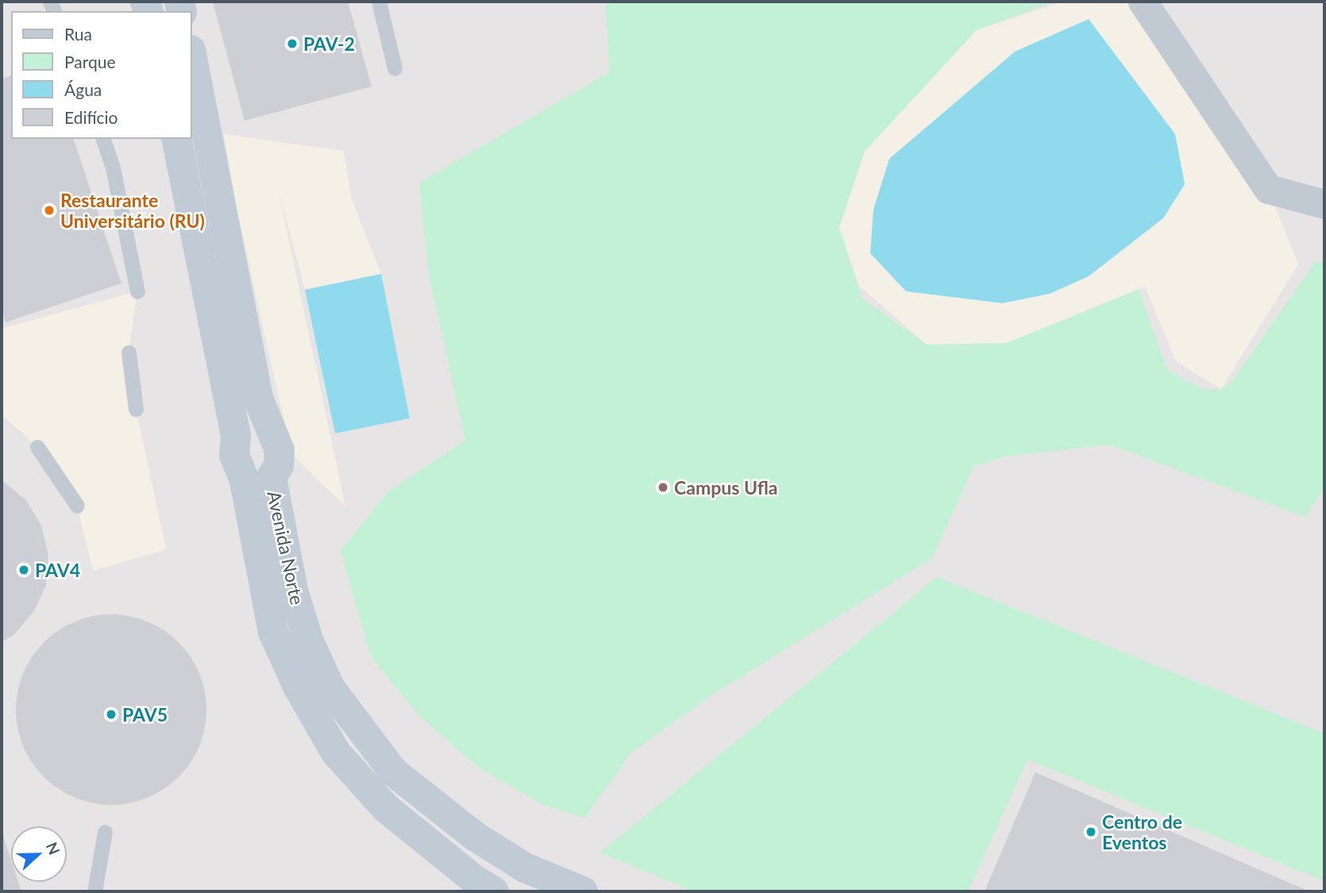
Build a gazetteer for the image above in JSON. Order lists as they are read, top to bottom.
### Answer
{
  "streets": {
    "street": ["Avenida Norte"]
  },
  "places": [
    "PAV-2",
    "Restaurante Universitário (RU)",
    "Campus Ufla",
    "PAV4",
    "PAV5",
    "Centro de Eventos"
  ],
  "legend": [
    "Rua",
    "Parque",
    "Água",
    "Edifício"
  ],
  "north": "right"
}
